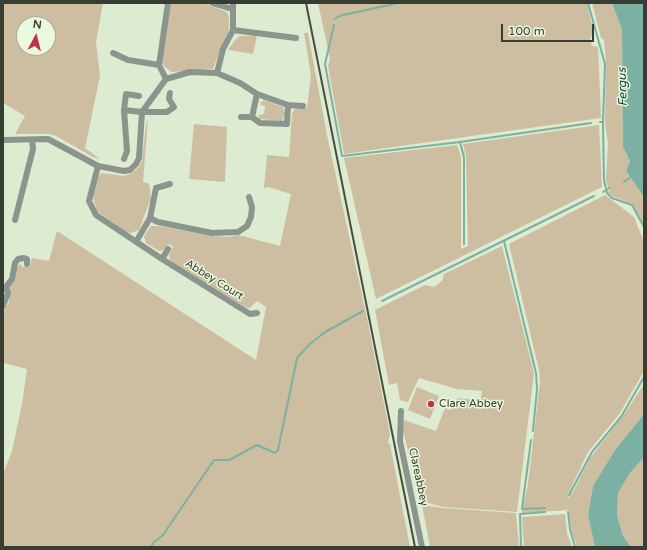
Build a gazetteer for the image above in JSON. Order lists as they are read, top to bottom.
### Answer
{
  "streets": {
    "street": ["Abbey Court", "Clareabbey"]
  },
  "water": ["Fergus"],
  "places": ["Clare Abbey"],
  "scale_bar": "100 m",
  "north": "top"
}
